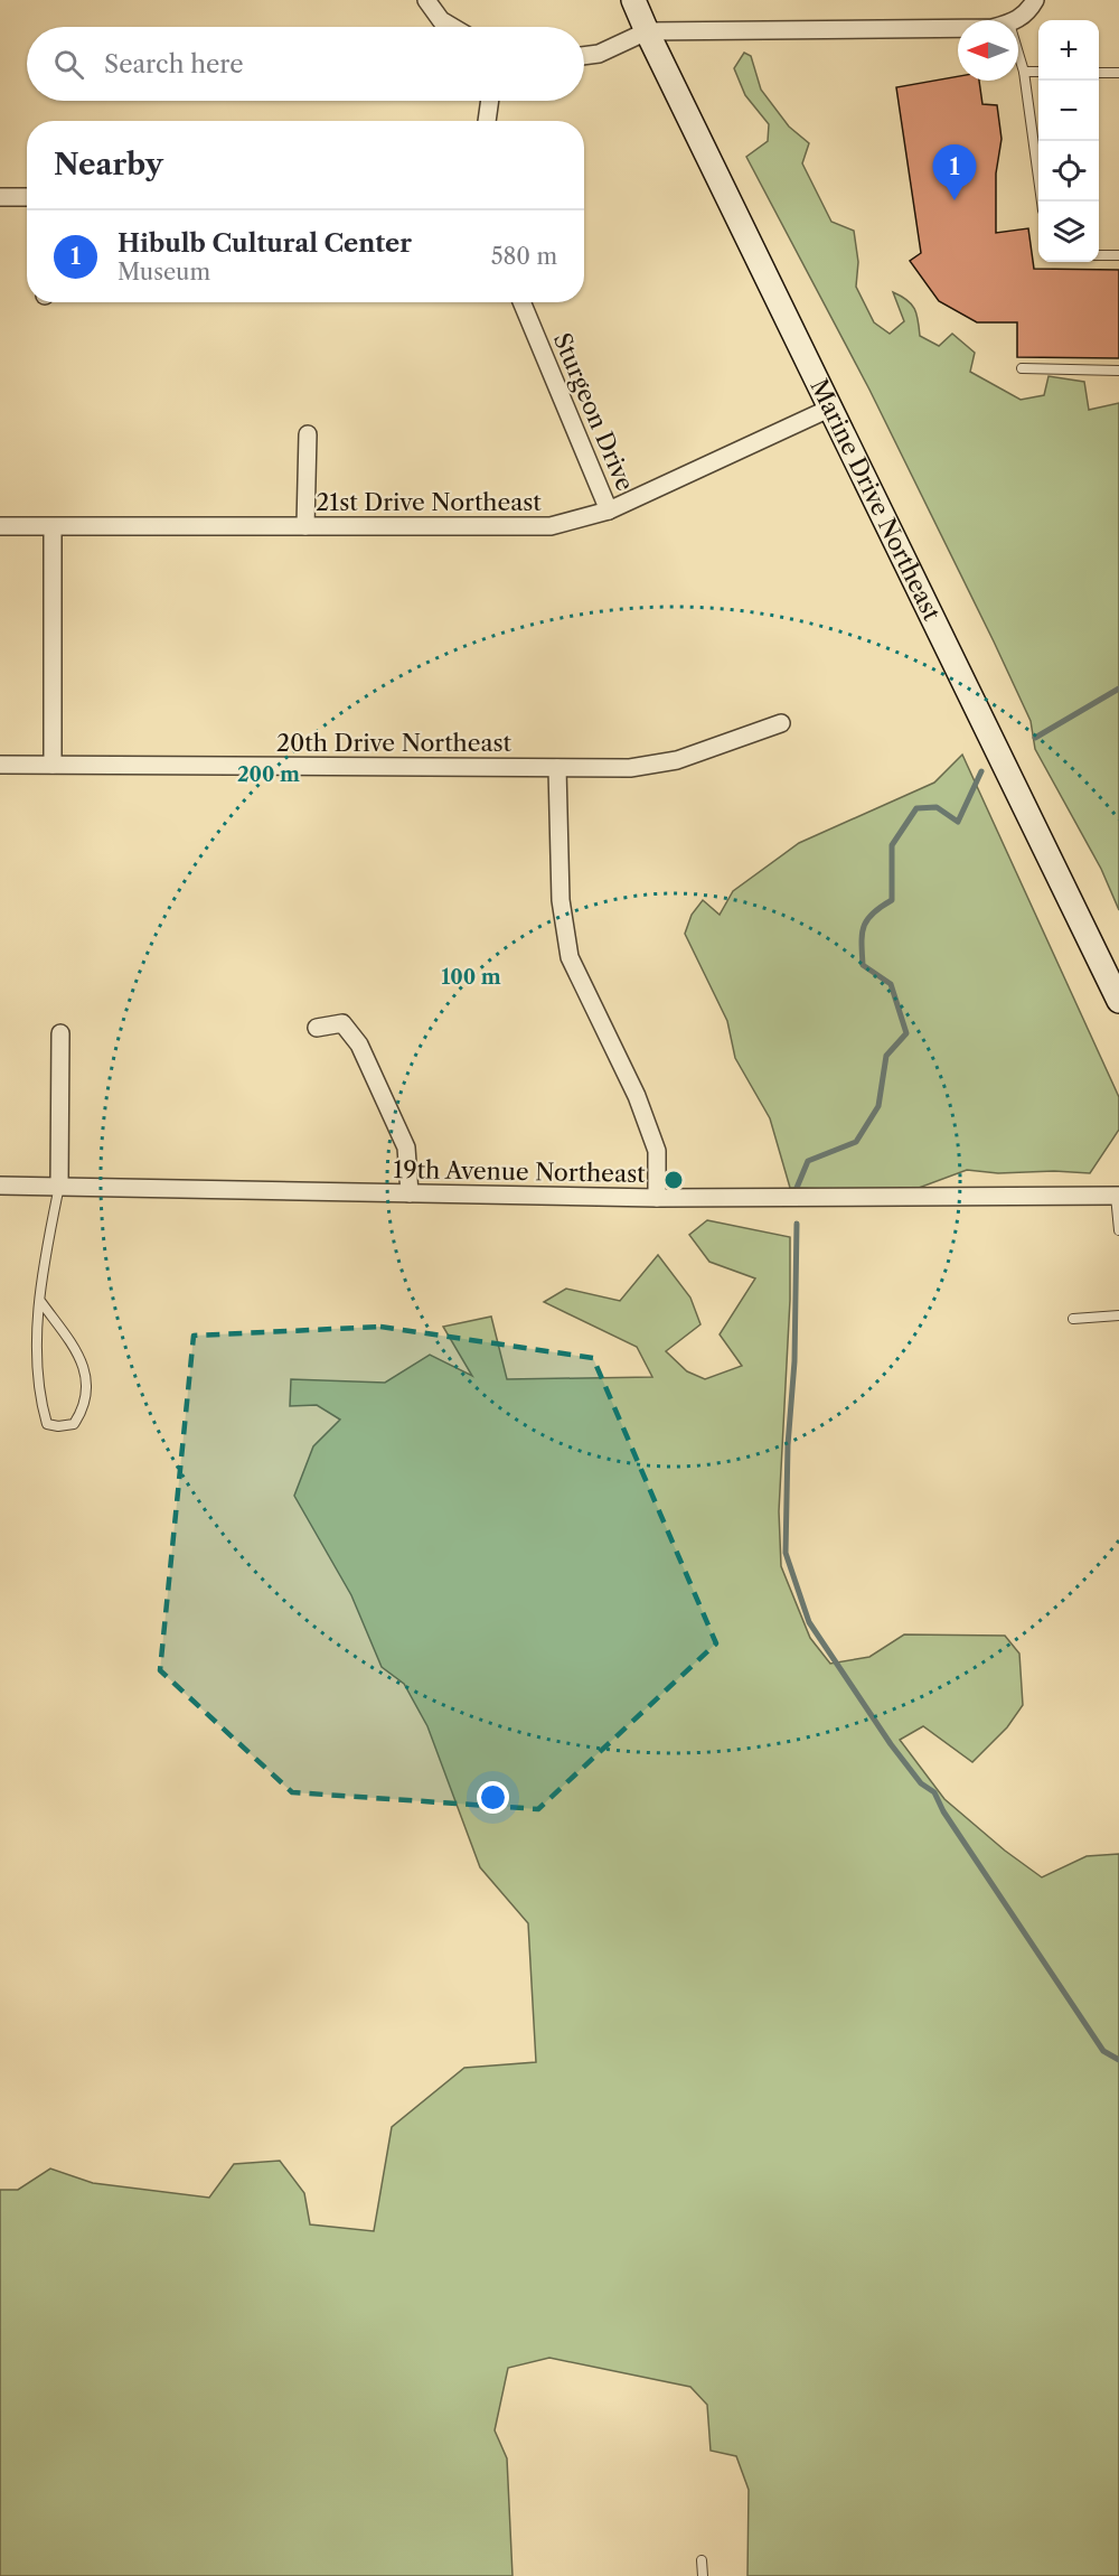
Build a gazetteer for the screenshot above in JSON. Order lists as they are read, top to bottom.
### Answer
{
  "streets": {
    "main road": ["Marine Drive Northeast"],
    "street": [
      "Sturgeon Drive",
      "21st Drive Northeast",
      "20th Drive Northeast",
      "19th Avenue Northeast"
    ]
  },
  "crossings": [
    ["Sturgeon Drive", "21st Drive Northeast"],
    ["Marine Drive Northeast", "21st Drive Northeast"]
  ],
  "north": "left",
  "page": {
    "map_buttons": ["+", "−"],
    "search": "Search here",
    "heading": "Nearby",
    "pins": "1",
    "list": [
      {
        "mark": "1",
        "name": "Hibulb Cultural Center",
        "note": "Museum",
        "value": "580 m"
      }
    ]
  },
  "rings": ["200 m", "100 m"]
}
